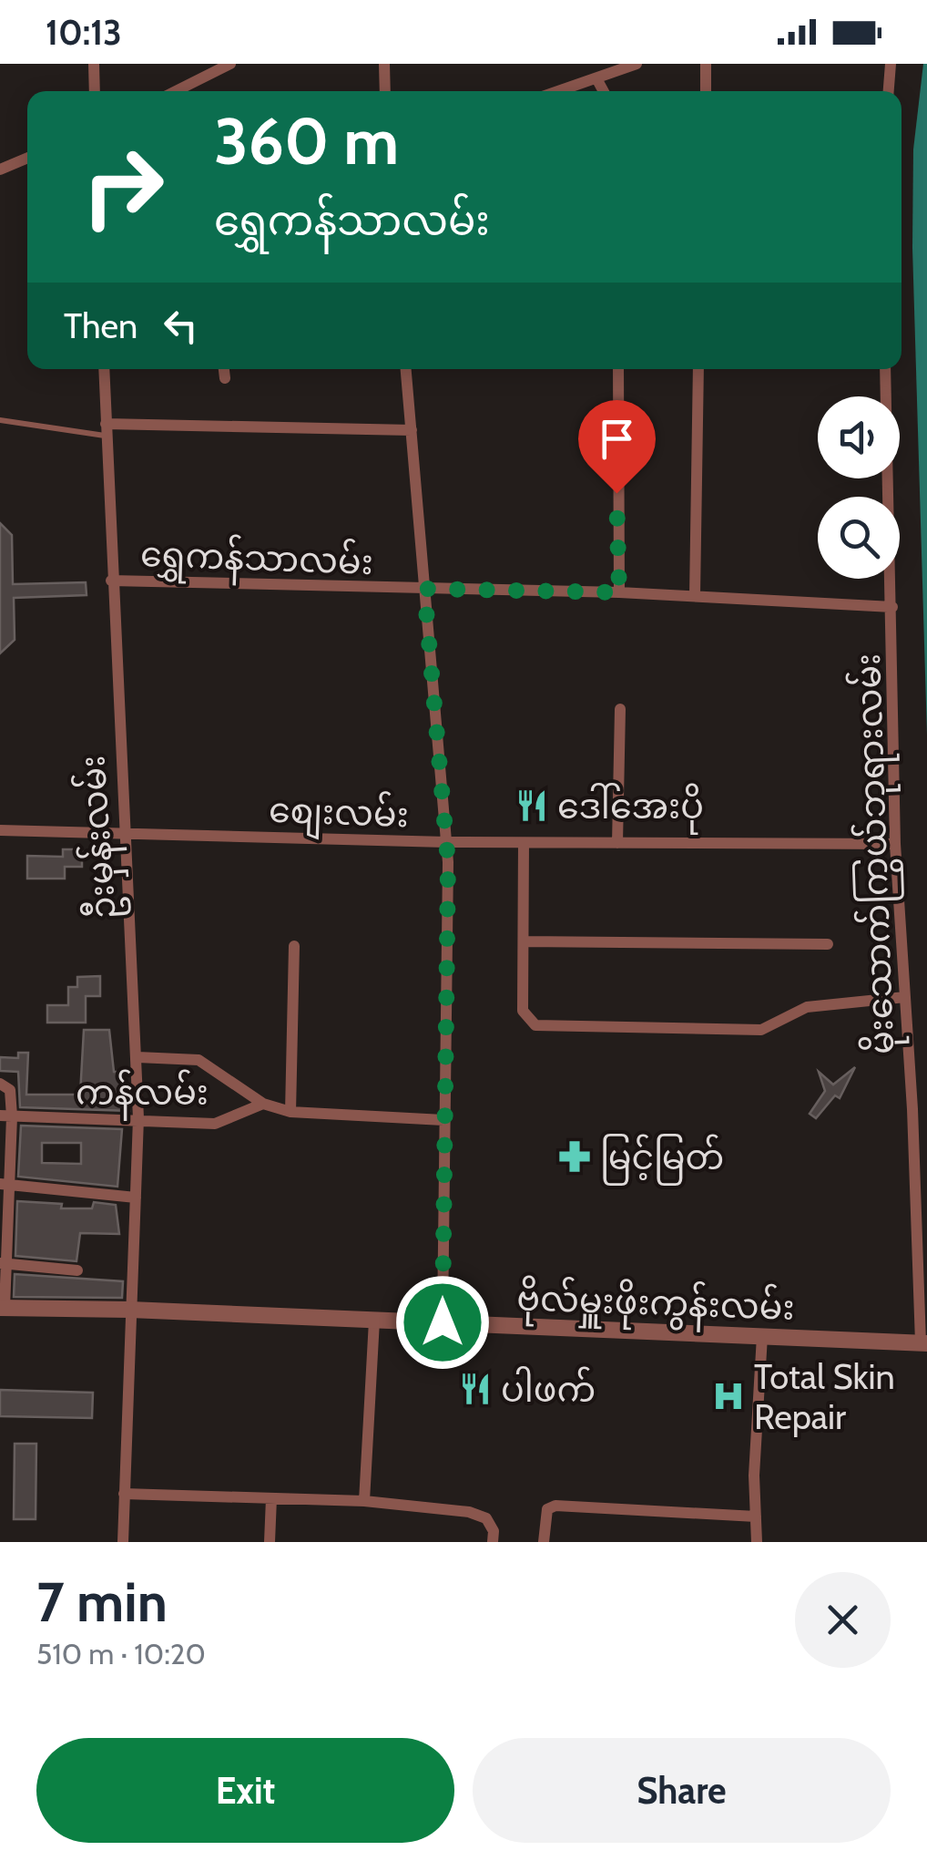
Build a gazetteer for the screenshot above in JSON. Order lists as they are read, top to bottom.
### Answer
{
  "streets": {
    "street": [
      "‌ရွှေကန်သာလမ်း",
      "စျေးလမ်း",
      "ဦးမှန်းလမ်း",
      "မိုးသောက်ကြွယ်ဘုရားလမ်း",
      "ကန်လမ်း",
      "ဗိုလ်မှူးဖိုးကွန်းလမ်း"
    ]
  },
  "crossings": [
    ["‌ရွှေကန်သာလမ်း", "ဦးမှန်းလမ်း"],
    ["‌ရွှေကန်သာလမ်း", "မိုးသောက်ကြွယ်ဘုရားလမ်း"],
    ["စျေးလမ်း", "ဦးမှန်းလမ်း"],
    ["စျေးလမ်း", "မိုးသောက်ကြွယ်ဘုရားလမ်း"],
    ["ဦးမှန်းလမ်း", "ကန်လမ်း"],
    ["ဦးမှန်းလမ်း", "ဗိုလ်မှူးဖိုးကွန်းလမ်း"],
    ["မိုးသောက်ကြွယ်ဘုရားလမ်း", "ဗိုလ်မှူးဖိုးကွန်းလမ်း"]
  ],
  "places": {
    "restaurant": ["ဒေါ်အေးပို", "ပါဖက်"],
    "pharmacy": ["မြင့်မြတ်"],
    "hospital": ["Total Skin Repair"]
  },
  "page": {
    "status": "10:13",
    "turn": ["360 m", "‌ရွှေကန်သာလမ်း"],
    "then": "Then",
    "heading": ["7 min", "510 m · 10:20"],
    "buttons": ["Exit", "Share"]
  }
}
